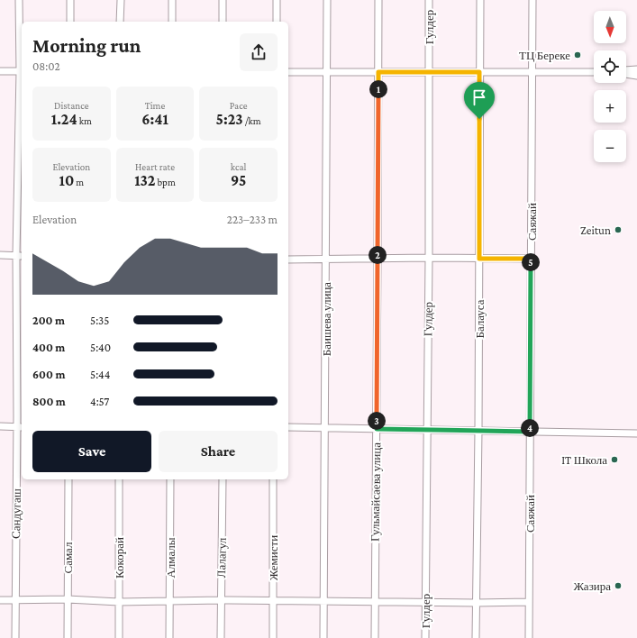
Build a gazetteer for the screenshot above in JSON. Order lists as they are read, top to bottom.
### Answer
{
  "streets": {
    "street": [
      "Гулдер",
      "Саяжай",
      "Баишева улица",
      "Балауса",
      "Гульмайсаева улица",
      "Сандугаш",
      "Самал",
      "Кокорай",
      "Алмалы",
      "Лалагул",
      "Жемисти"
    ]
  },
  "places": [
    "ТЦ Береке",
    "Zeitun",
    "IT Школа",
    "Жазира"
  ],
  "north": "bottom",
  "page": {
    "map_buttons": ["+", "−"],
    "heading": ["Morning run", "08:02"],
    "pins": [
      "1",
      "2",
      "5",
      "3",
      "4"
    ],
    "stats": [
      ["Distance", "1.24 km"],
      ["Time", "6:41"],
      ["Pace", "5:23 /km"],
      ["Elevation", "10 m"],
      ["Heart rate", "132 bpm"],
      ["kcal", "95"]
    ],
    "chart": ["Elevation", "223–233 m"],
    "list": [
      {
        "name": "200 m",
        "note": "5:35"
      },
      {
        "name": "400 m",
        "note": "5:40"
      },
      {
        "name": "600 m",
        "note": "5:44"
      },
      {
        "name": "800 m",
        "note": "4:57"
      }
    ],
    "buttons": ["Save", "Share"]
  }
}
